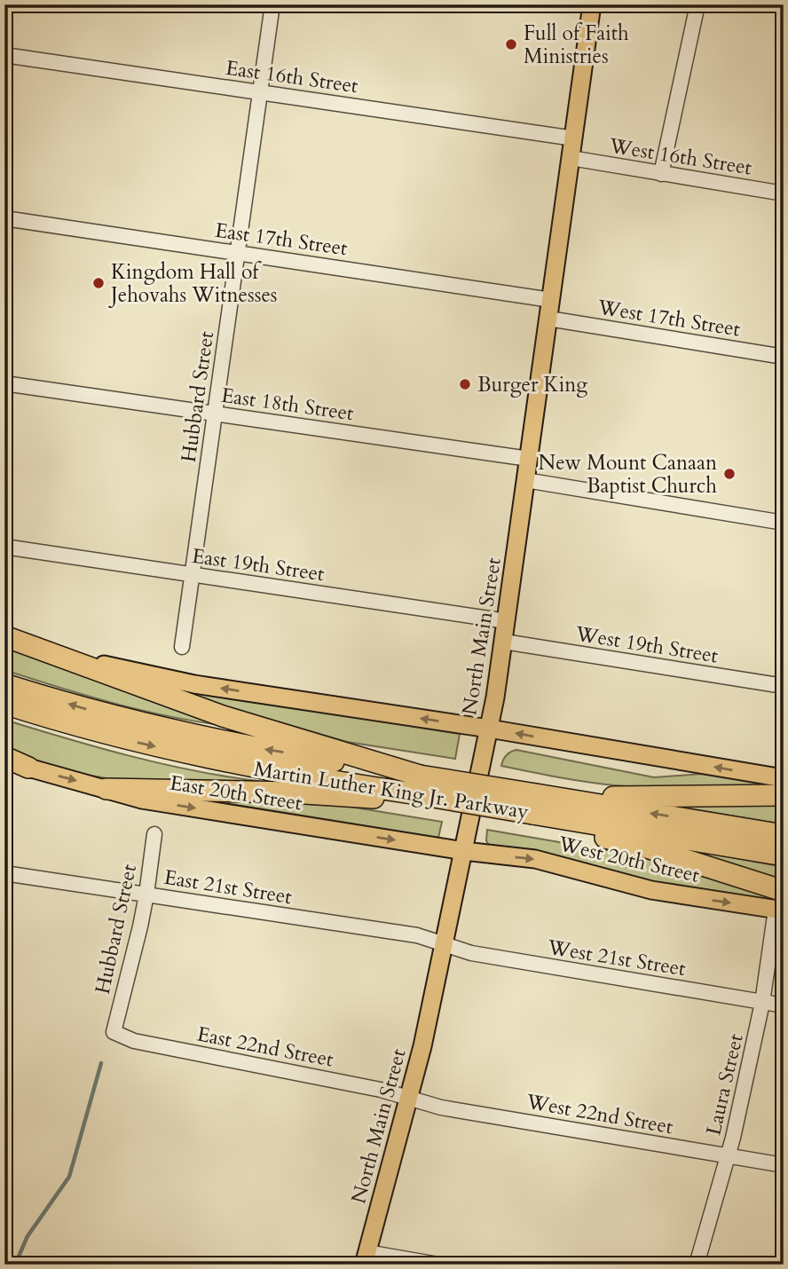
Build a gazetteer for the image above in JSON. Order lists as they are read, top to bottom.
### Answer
{
  "streets": {
    "highway": ["Martin Luther King Jr. Parkway"],
    "main road": ["North Main Street", "East 20th Street", "West 20th Street"],
    "street": [
      "East 16th Street",
      "West 16th Street",
      "East 17th Street",
      "West 17th Street",
      "Hubbard Street",
      "East 18th Street",
      "East 19th Street",
      "West 19th Street",
      "East 21st Street",
      "West 21st Street",
      "East 22nd Street",
      "Laura Street",
      "West 22nd Street"
    ]
  },
  "crossings": [
    ["East 16th Street", "Hubbard Street"],
    ["East 16th Street", "North Main Street"],
    ["West 16th Street", "North Main Street"],
    ["East 17th Street", "Hubbard Street"],
    ["East 17th Street", "North Main Street"],
    ["West 17th Street", "North Main Street"],
    ["Hubbard Street", "East 18th Street"],
    ["Hubbard Street", "East 19th Street"],
    ["Hubbard Street", "East 21st Street"],
    ["Hubbard Street", "East 22nd Street"],
    ["East 18th Street", "North Main Street"],
    ["East 19th Street", "North Main Street"],
    ["North Main Street", "West 19th Street"],
    ["North Main Street", "East 20th Street"],
    ["North Main Street", "West 20th Street"],
    ["North Main Street", "East 21st Street"],
    ["North Main Street", "West 21st Street"],
    ["North Main Street", "East 22nd Street"],
    ["North Main Street", "West 22nd Street"],
    ["East 20th Street", "West 20th Street"],
    ["West 20th Street", "Laura Street"],
    ["East 21st Street", "West 21st Street"],
    ["West 21st Street", "Laura Street"],
    ["East 22nd Street", "West 22nd Street"],
    ["Laura Street", "West 22nd Street"]
  ],
  "places": [
    "Full of Faith Ministries",
    "Kingdom Hall of Jehovahs Witnesses",
    "Burger King",
    "New Mount Canaan Baptist Church"
  ]
}
